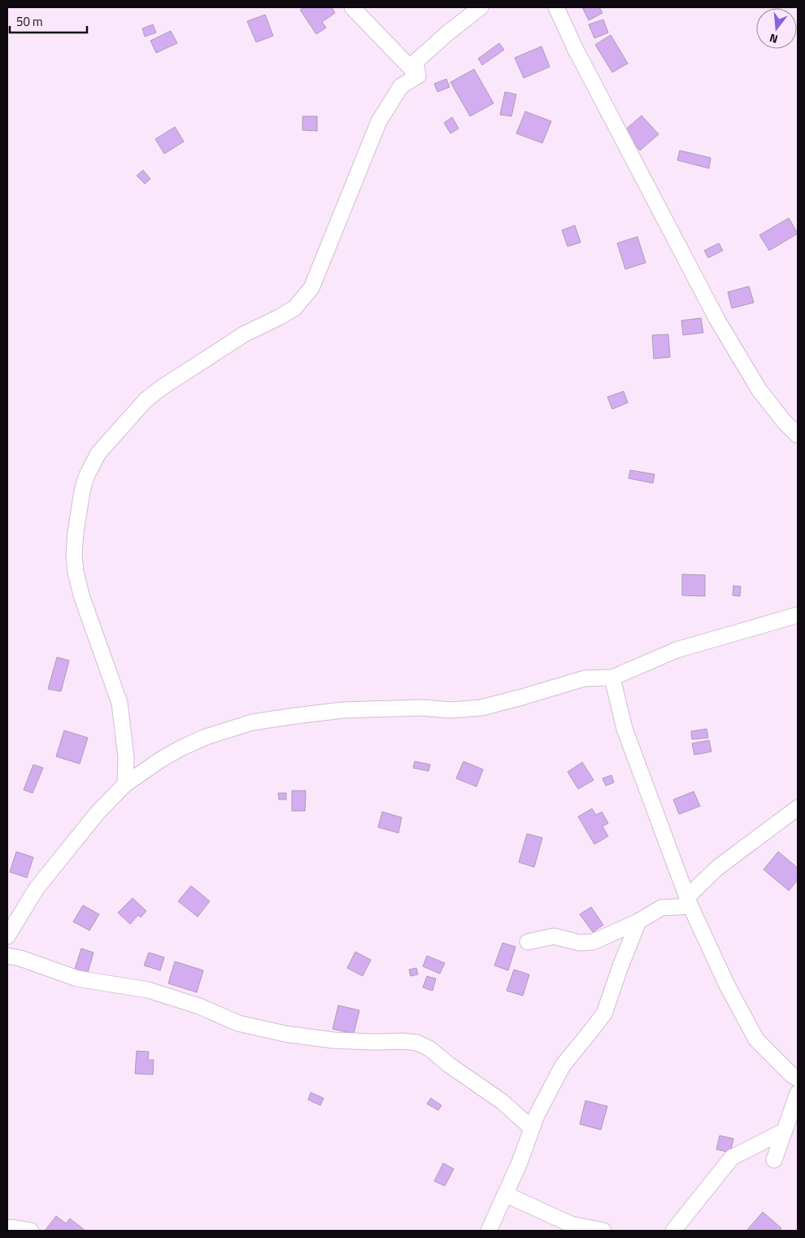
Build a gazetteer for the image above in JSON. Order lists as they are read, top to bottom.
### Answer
{
  "scale_bar": "50 m",
  "north": "bottom"
}
